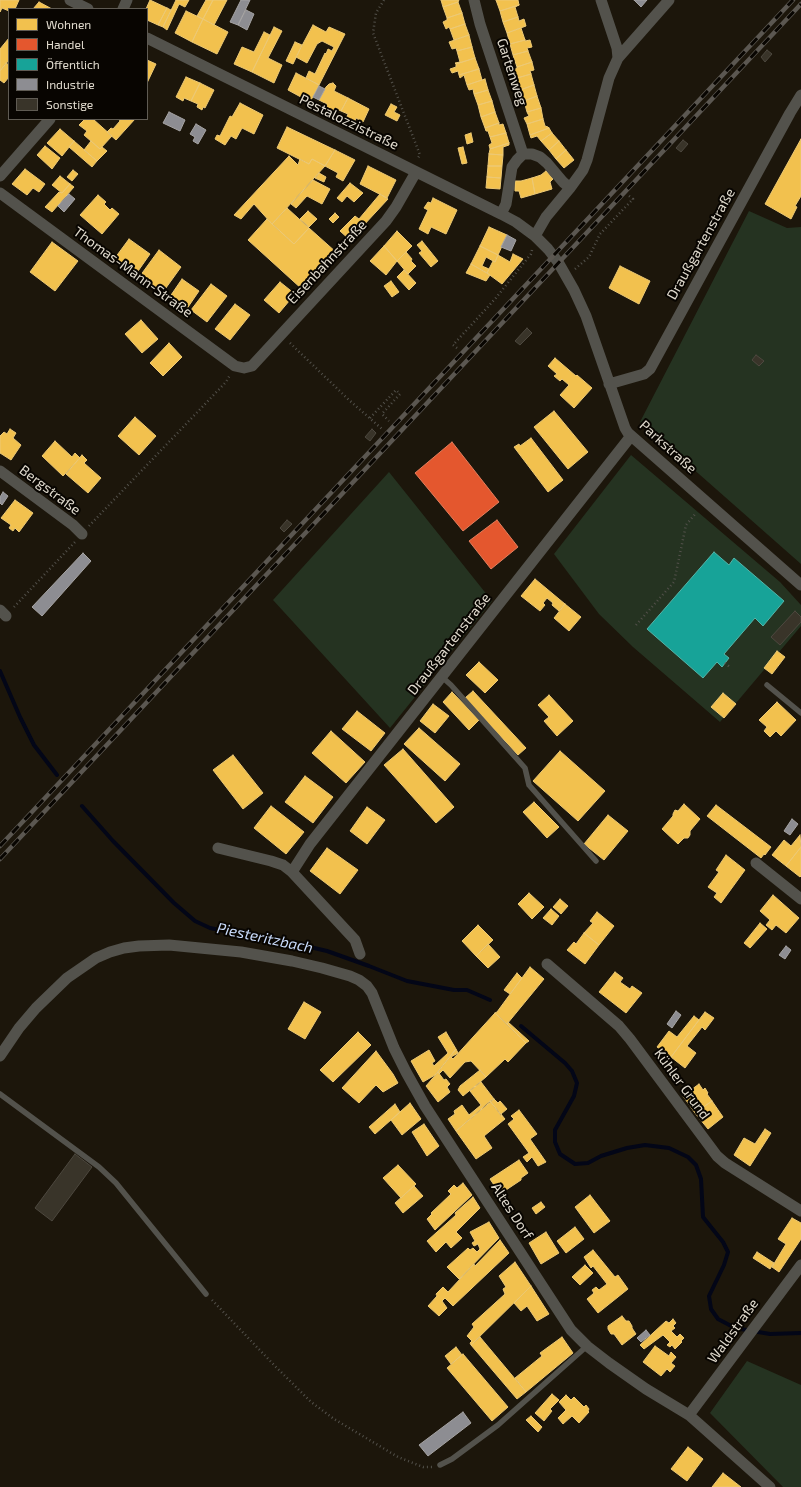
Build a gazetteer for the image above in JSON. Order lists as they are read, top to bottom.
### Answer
{
  "streets": {
    "street": [
      "Gartenweg",
      "Pestalozzistraße",
      "Draußgartenstraße",
      "Eisenbahnstraße",
      "Thomas-Mann-Straße",
      "Parkstraße",
      "Bergstraße",
      "Kühler Grund",
      "Altes Dorf",
      "Waldstraße"
    ]
  },
  "crossings": [
    ["Pestalozzistraße", "Eisenbahnstraße"],
    ["Pestalozzistraße", "Parkstraße"],
    ["Draußgartenstraße", "Parkstraße"],
    ["Eisenbahnstraße", "Thomas-Mann-Straße"],
    ["Altes Dorf", "Waldstraße"]
  ],
  "water": ["Piesteritzbach"],
  "legend": [
    "Wohnen",
    "Handel",
    "Öffentlich",
    "Industrie",
    "Sonstige"
  ]
}
